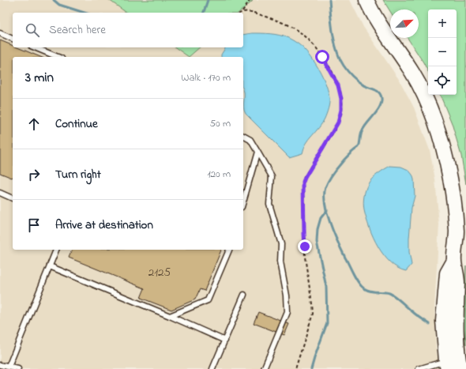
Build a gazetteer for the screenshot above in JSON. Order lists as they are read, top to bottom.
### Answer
{
  "house_numbers": ["2125"],
  "north": "top right",
  "page": {
    "map_buttons": ["+", "−"],
    "search": "Search here",
    "heading": ["3 min", "Walk · 170 m"],
    "list": [
      ["Continue", "50 m"],
      ["Turn right", "120 m"],
      "Arrive at destination"
    ]
  }
}
